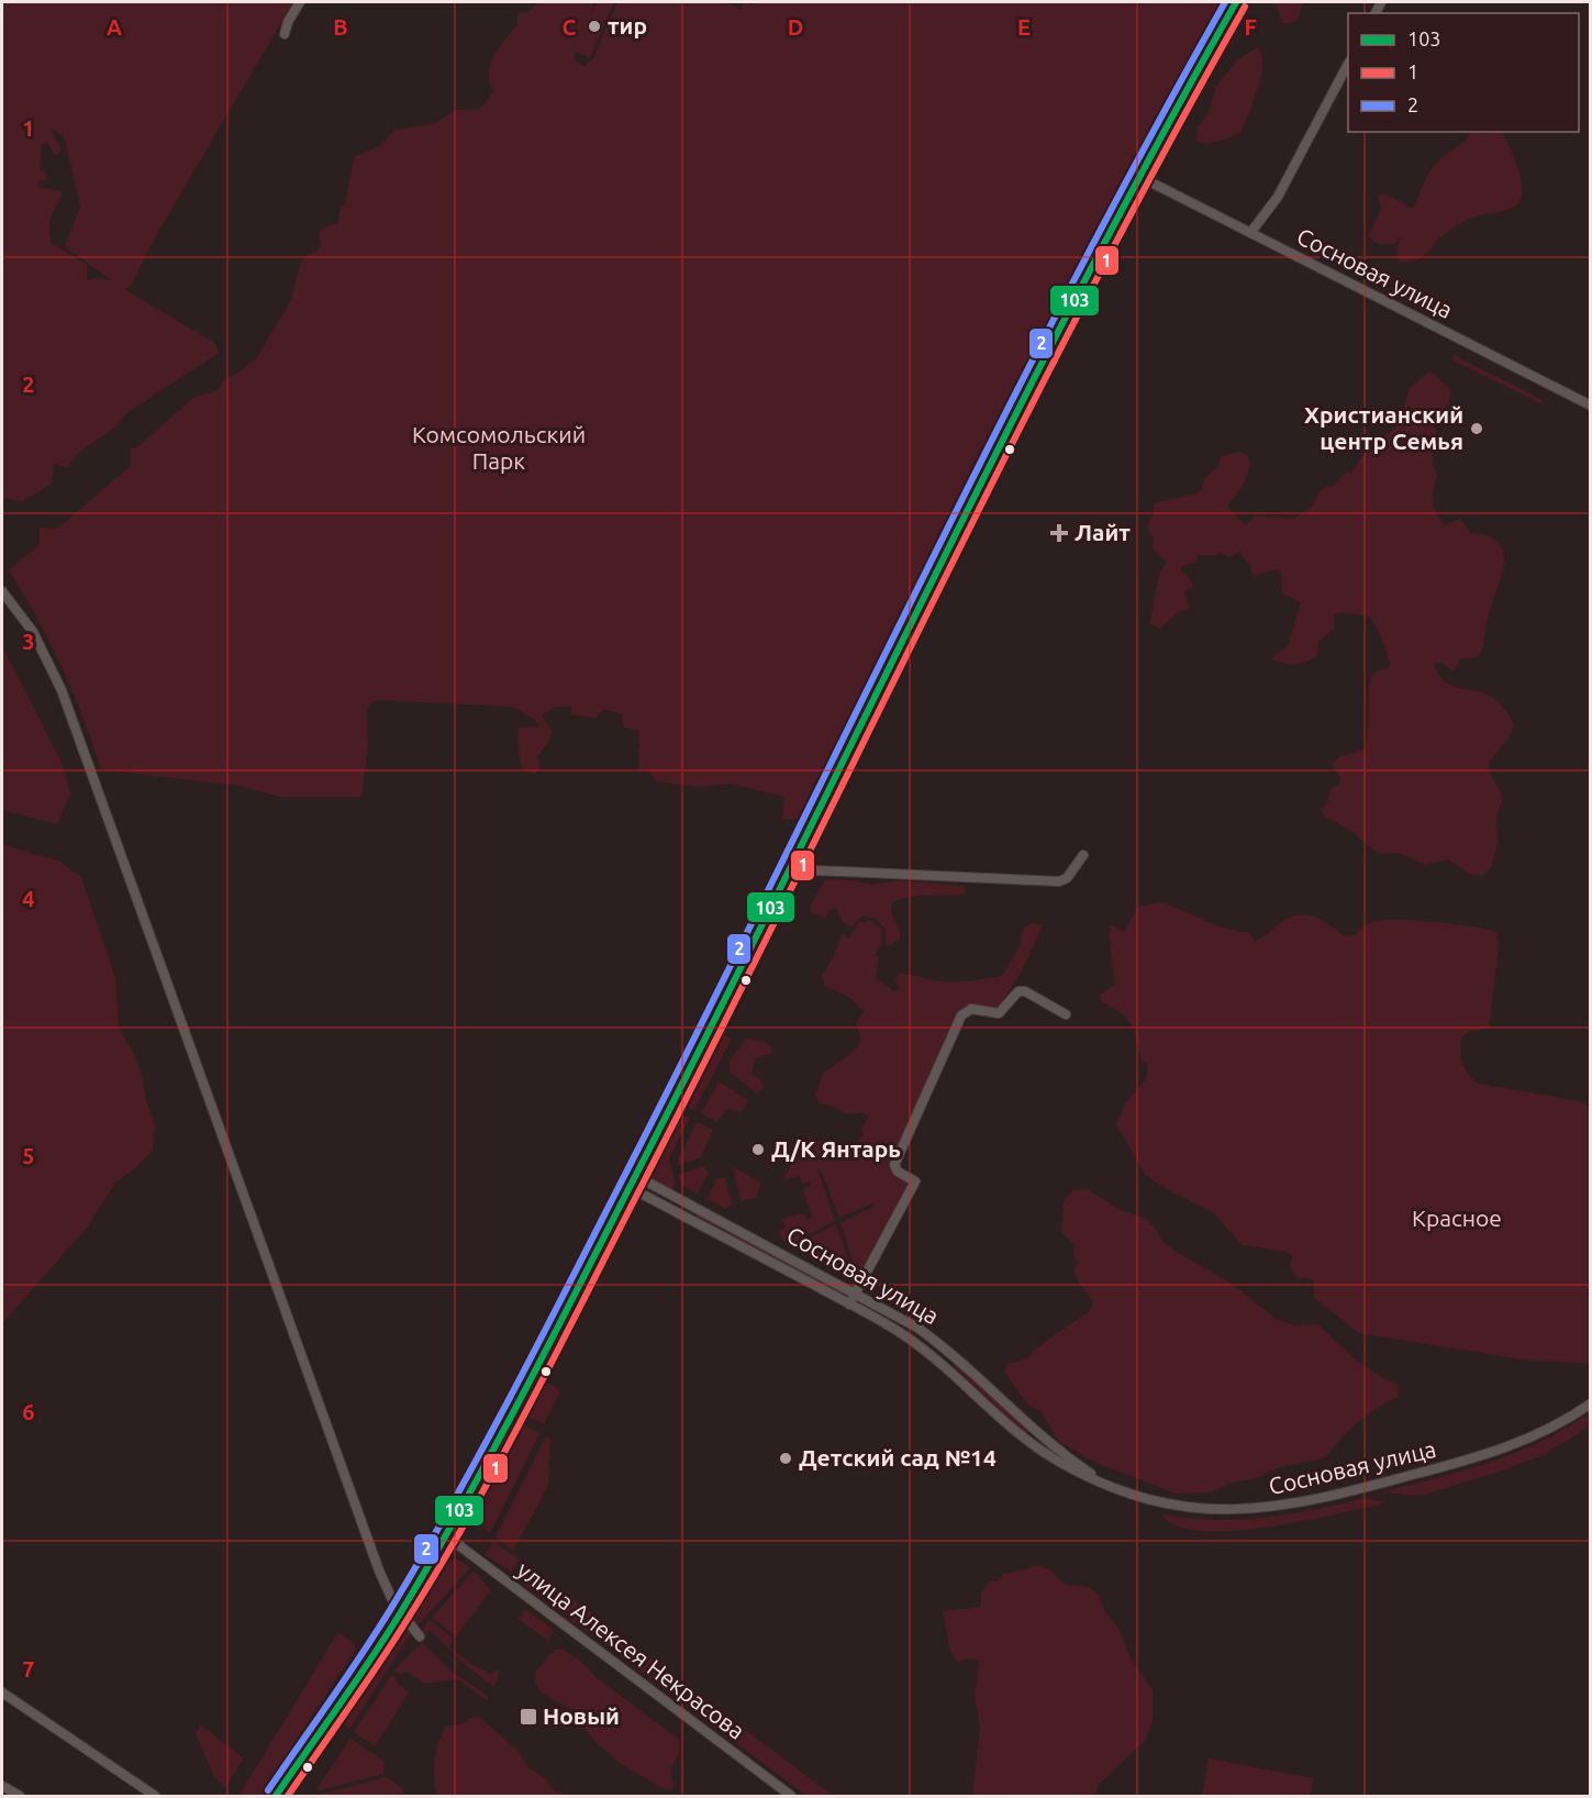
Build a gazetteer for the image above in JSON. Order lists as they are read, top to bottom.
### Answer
{
  "streets": {
    "street": ["Сосновая улица", "улица Алексея Некрасова"]
  },
  "parks": ["Комсомольский Парк", "Красное"],
  "places": {
    "other": [
      "тир",
      "Христианский центр Семья",
      "Д/К Янтарь",
      "Детский сад №14"
    ],
    "health": ["Лайт"],
    "transit": ["Новый"]
  },
  "lines": ["transit line 103", "transit line 2", "transit line 1"],
  "legend": ["103", "1", "2"],
  "grid": {
    "columns": [
      "A",
      "B",
      "C",
      "D",
      "E",
      "F"
    ],
    "rows": [
      "1",
      "2",
      "3",
      "4",
      "5",
      "6",
      "7"
    ]
  }
}
